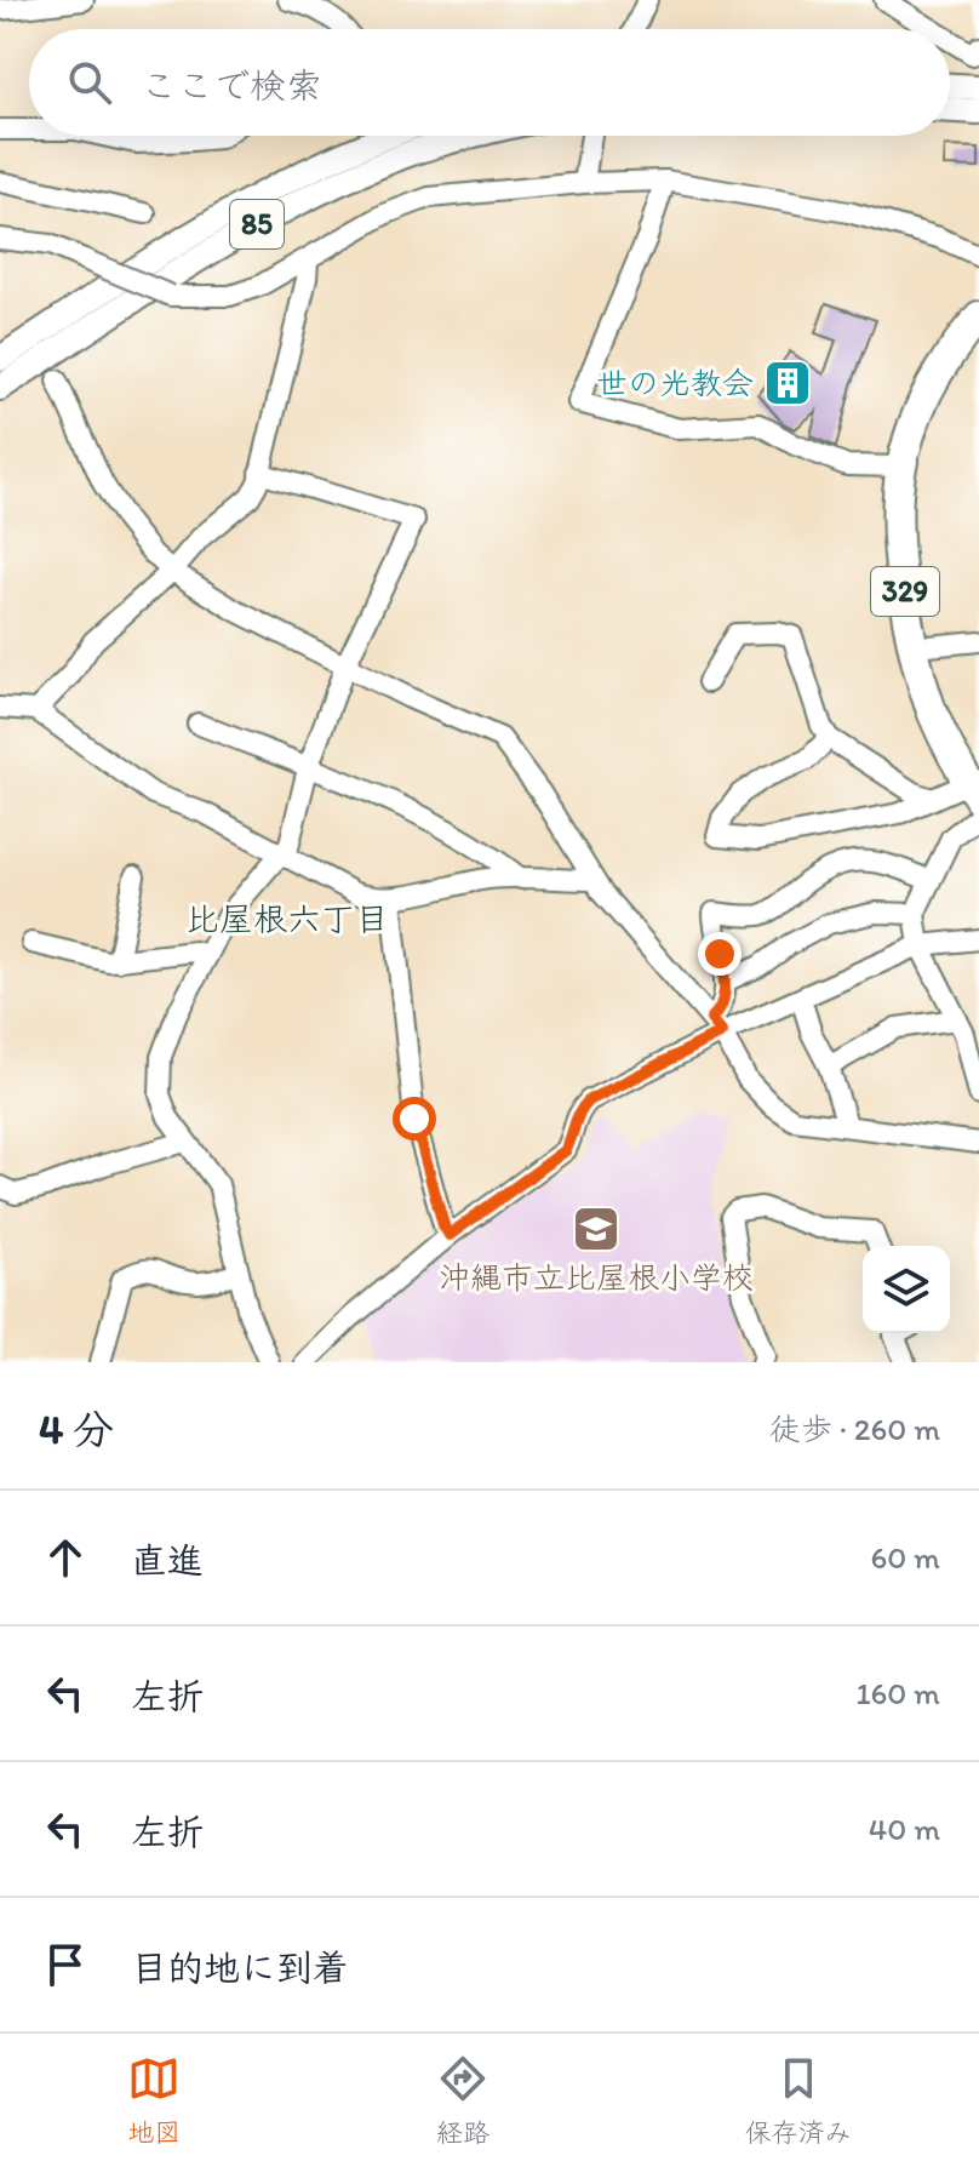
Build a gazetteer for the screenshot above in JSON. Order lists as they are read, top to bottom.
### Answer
{
  "streets": {
    "highway": ["329"],
    "main road": ["85"]
  },
  "districts": ["比屋根六丁目"],
  "places": {
    "building": ["世の光教会"],
    "school or university": ["沖縄市立比屋根小学校"]
  },
  "page": {
    "search": "ここで検索",
    "heading": ["4 分", "徒歩 · 260 m"],
    "list": [
      ["直進", "60 m"],
      ["左折", "160 m"],
      ["左折", "40 m"],
      "目的地に到着"
    ],
    "nav": ["地図", "経路", "保存済み"]
  }
}
